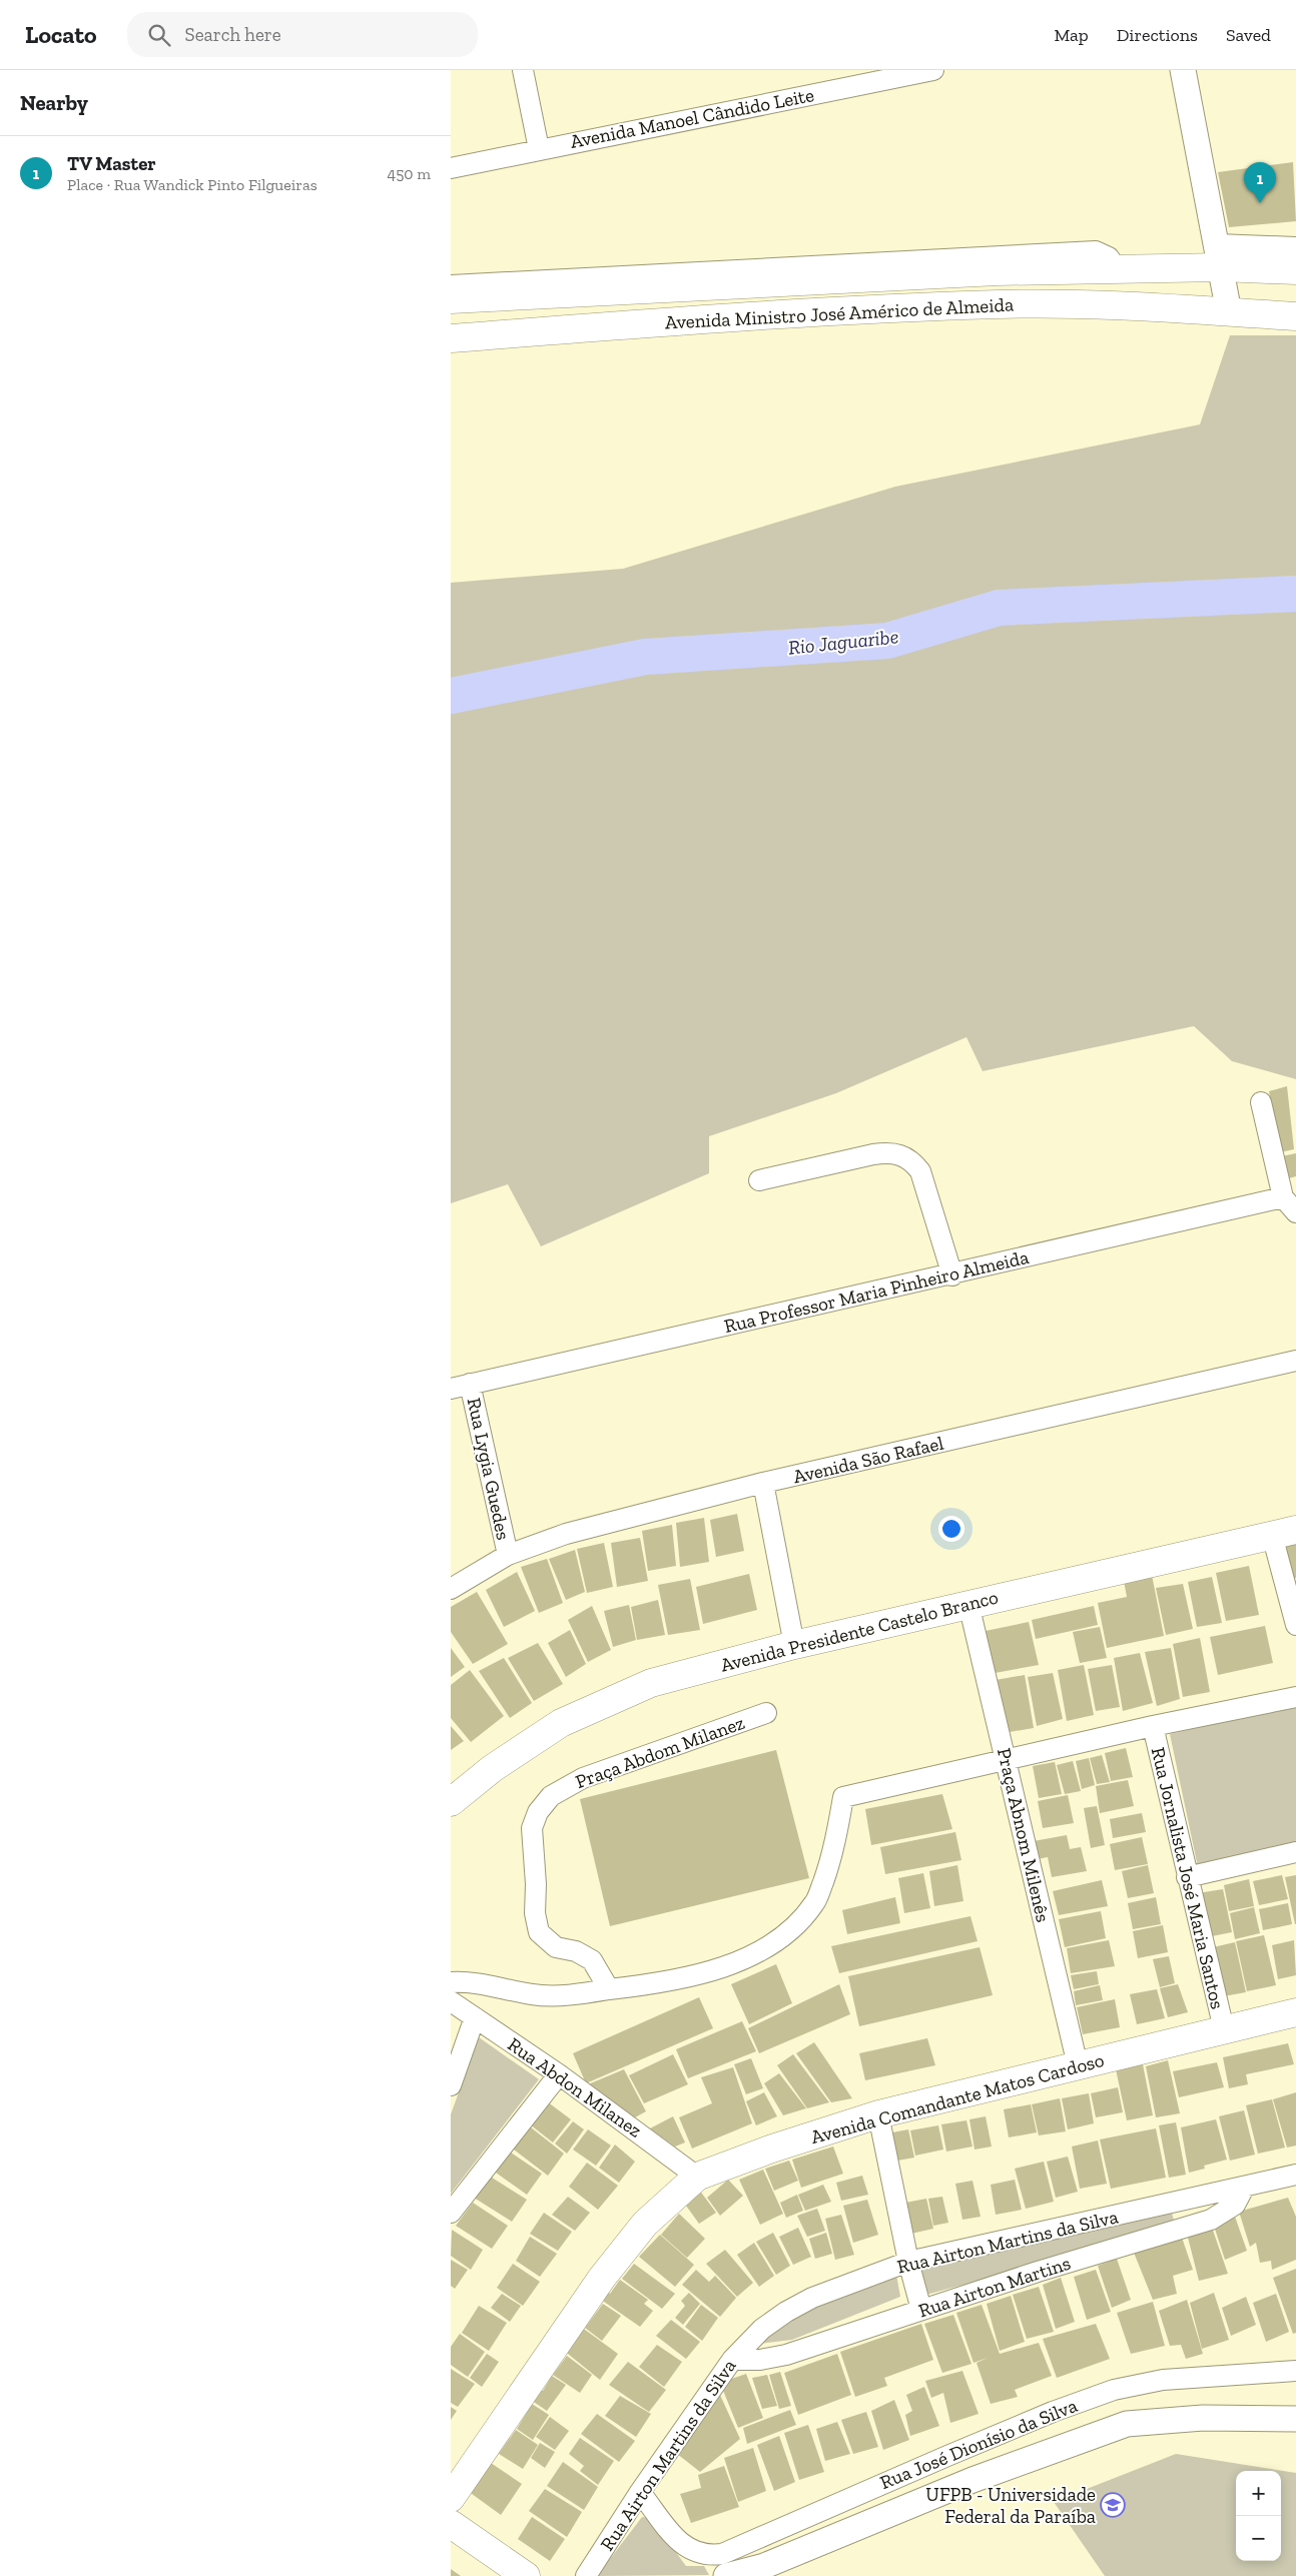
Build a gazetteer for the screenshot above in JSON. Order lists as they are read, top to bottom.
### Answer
{
  "streets": {
    "main road": ["Avenida Ministro José Américo de Almeida", "Avenida Presidente Castelo Branco", "Avenida Comandante Matos Cardoso"],
    "street": [
      "Avenida Manoel Cândido Leite",
      "Rua Professor Maria Pinheiro Almeida",
      "Avenida São Rafael",
      "Rua Lygia Guedes",
      "Praça Abdom Milanez",
      "Praça Abnom Milenês",
      "Rua Jornalista José Maria Santos",
      "Rua Abdon Milanez",
      "Rua Airton Martins da Silva",
      "Rua Airton Martins",
      "Rua José Dionísio da Silva"
    ]
  },
  "crossings": [
    ["Rua Professor Maria Pinheiro Almeida", "Rua Lygia Guedes"],
    ["Avenida São Rafael", "Rua Lygia Guedes"],
    ["Avenida Presidente Castelo Branco", "Praça Abnom Milenês"],
    ["Praça Abnom Milenês", "Avenida Comandante Matos Cardoso"],
    ["Rua Jornalista José Maria Santos", "Avenida Comandante Matos Cardoso"],
    ["Rua Abdon Milanez", "Avenida Comandante Matos Cardoso"],
    ["Rua Airton Martins da Silva", "Rua Airton Martins"],
    ["Rua Airton Martins da Silva", "Rua José Dionísio da Silva"]
  ],
  "water": ["Rio Jaguaribe"],
  "places": {
    "school or university": ["UFPB - Universidade Federal da Paraíba"]
  },
  "page": {
    "header": "Locato",
    "search": "Search here",
    "nav": ["Map", "Directions", "Saved"],
    "heading": "Nearby",
    "list": [
      {
        "mark": "1",
        "name": "TV Master",
        "note": "Place · Rua Wandick Pinto Filgueiras",
        "value": "450 m"
      }
    ],
    "pins": "1",
    "map_buttons": ["+", "−"]
  }
}
